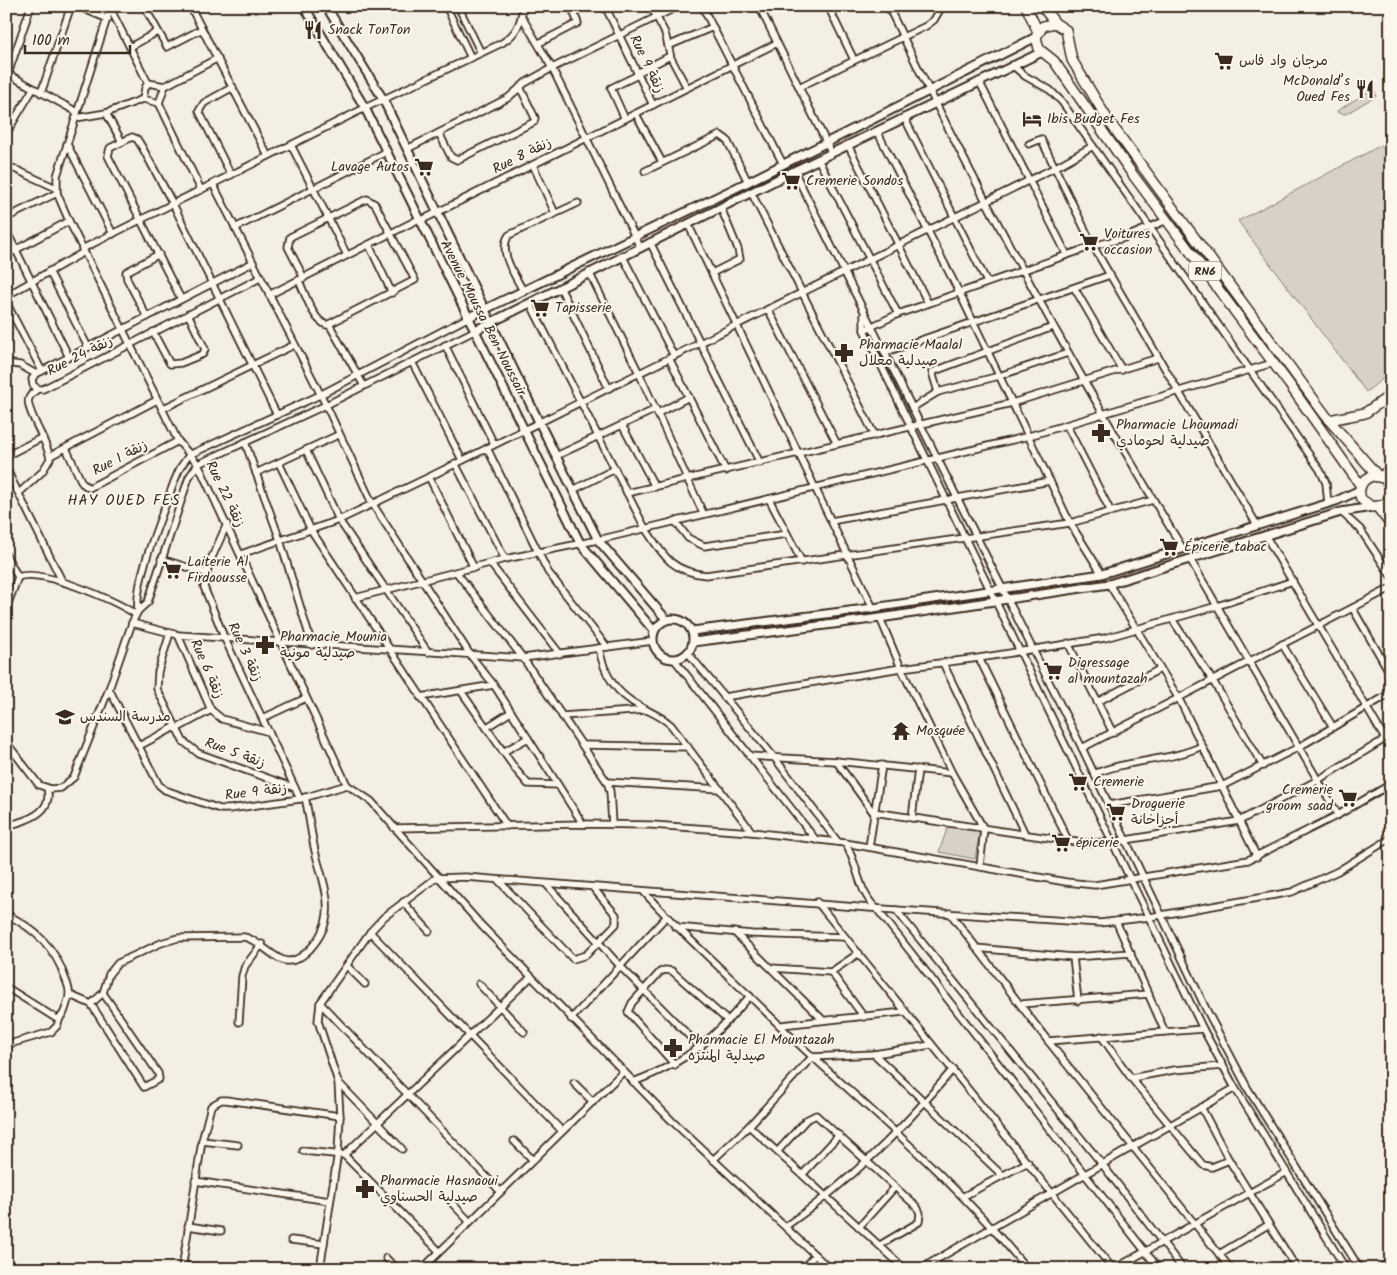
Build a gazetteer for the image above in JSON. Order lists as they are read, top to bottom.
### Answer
{
  "streets": {
    "main road": ["RN6"],
    "street": [
      "Rue 9 زنقة",
      "Rue 8 زنقة",
      "Avenue Moussa Ben Noussair",
      "Rue 24 زنقة",
      "Rue 1 زنقة",
      "Rue 22 زنقة",
      "Rue 3 زنقة",
      "Rue 6 زنقة",
      "Rue 5 زنقة"
    ]
  },
  "crossings": [
    ["Rue 9 زنقة", "Rue 8 زنقة"],
    ["Rue 9 زنقة", "Rue 22 زنقة"],
    ["Rue 8 زنقة", "Avenue Moussa Ben Noussair"],
    ["Rue 24 زنقة", "Rue 22 زنقة"],
    ["Rue 1 زنقة", "Rue 22 زنقة"],
    ["Rue 22 زنقة", "Rue 3 زنقة"],
    ["Rue 3 زنقة", "Rue 6 زنقة"],
    ["Rue 3 زنقة", "Rue 5 زنقة"]
  ],
  "districts": ["HAY OUED FES"],
  "places": {
    "restaurant": ["Snack TonTon", "McDonald’s Oued Fes"],
    "supermarket": [
      "مرجان واد فاس",
      "Lavage Autos",
      "Cremerie Sondos",
      "Voitures occasion",
      "Tapisserie",
      "Épicerie tabac",
      "Laiterie Al Firdaousse",
      "Digressage al mountazah",
      "Cremerie",
      "Cremerie groom saad",
      "Droguerie أجزاخانة",
      "épicerie"
    ],
    "hotel": ["Ibis Budget Fes"],
    "pharmacy": [
      "Pharmacie Maalal صيدلية معلال",
      "Pharmacie Lhoumadi صيدلية لحومادي",
      "Pharmacie Mounia صيدلية مونية",
      "Pharmacie El Mountazah صيدلية المنتزه",
      "Pharmacie Hasnaoui صيدلية الحسناوي"
    ],
    "school or university": ["مدرسة السندس"],
    "temple": ["Mosquée"]
  },
  "scale_bar": "100 m"
}
